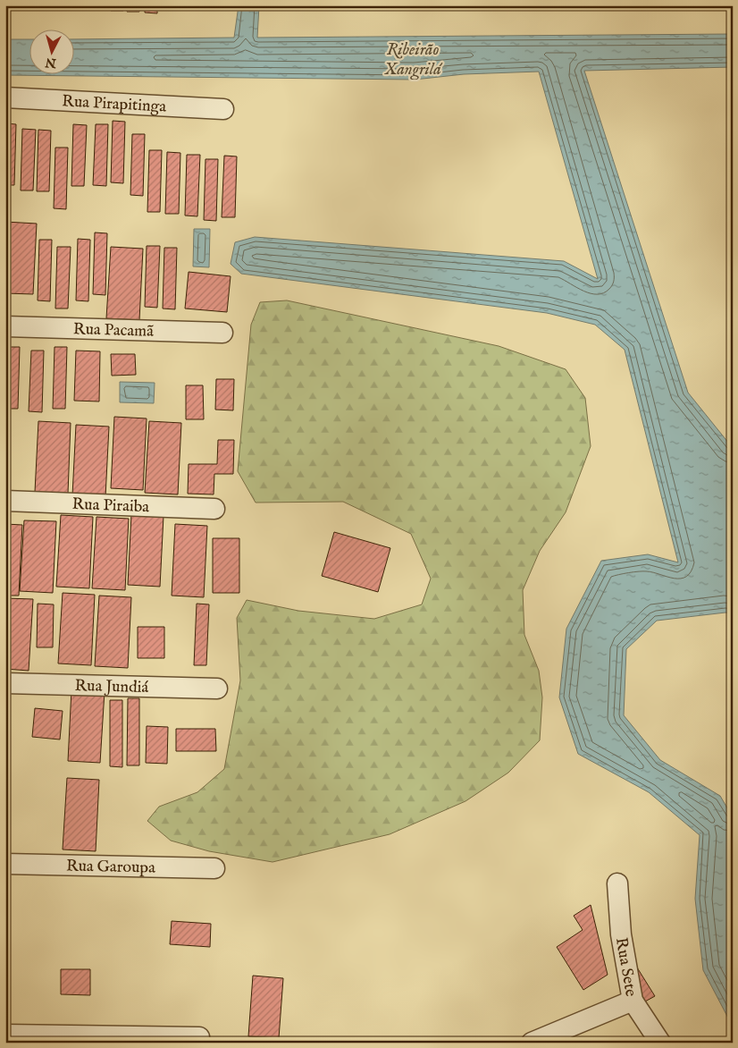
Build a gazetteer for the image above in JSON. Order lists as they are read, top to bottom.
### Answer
{
  "streets": {
    "street": [
      "Rua Pirapitinga",
      "Rua Pacamã",
      "Rua Piraiba",
      "Rua Jundiá",
      "Rua Garoupa",
      "Rua Sete"
    ]
  },
  "water": ["Ribeirão Xangrilá"],
  "north": "bottom"
}
